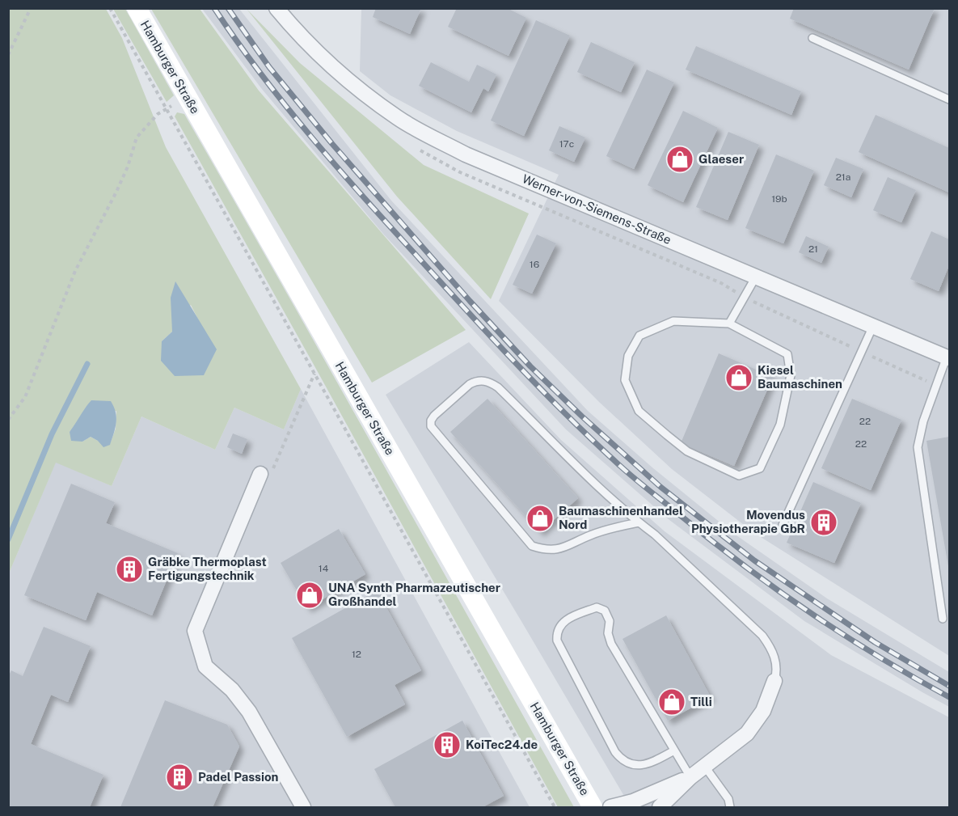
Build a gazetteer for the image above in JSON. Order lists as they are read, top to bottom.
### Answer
{
  "streets": {
    "main road": ["Hamburger Straße"],
    "street": ["Werner-von-Siemens-Straße"]
  },
  "places": {
    "shop": [
      "Glaeser",
      "Kiesel Baumaschinen",
      "Baumaschinenhandel Nord",
      "UNA Synth Pharmazeutischer Großhandel",
      "Tilli"
    ],
    "building": [
      "Movendus Physiotherapie GbR",
      "Gräbke Thermoplast Fertigungstechnik",
      "KoiTec24.de",
      "Padel Passion"
    ]
  },
  "house_numbers": [
    "17c",
    "21a",
    "19b",
    "21",
    "16",
    "22",
    "22",
    "14",
    "12"
  ]
}
